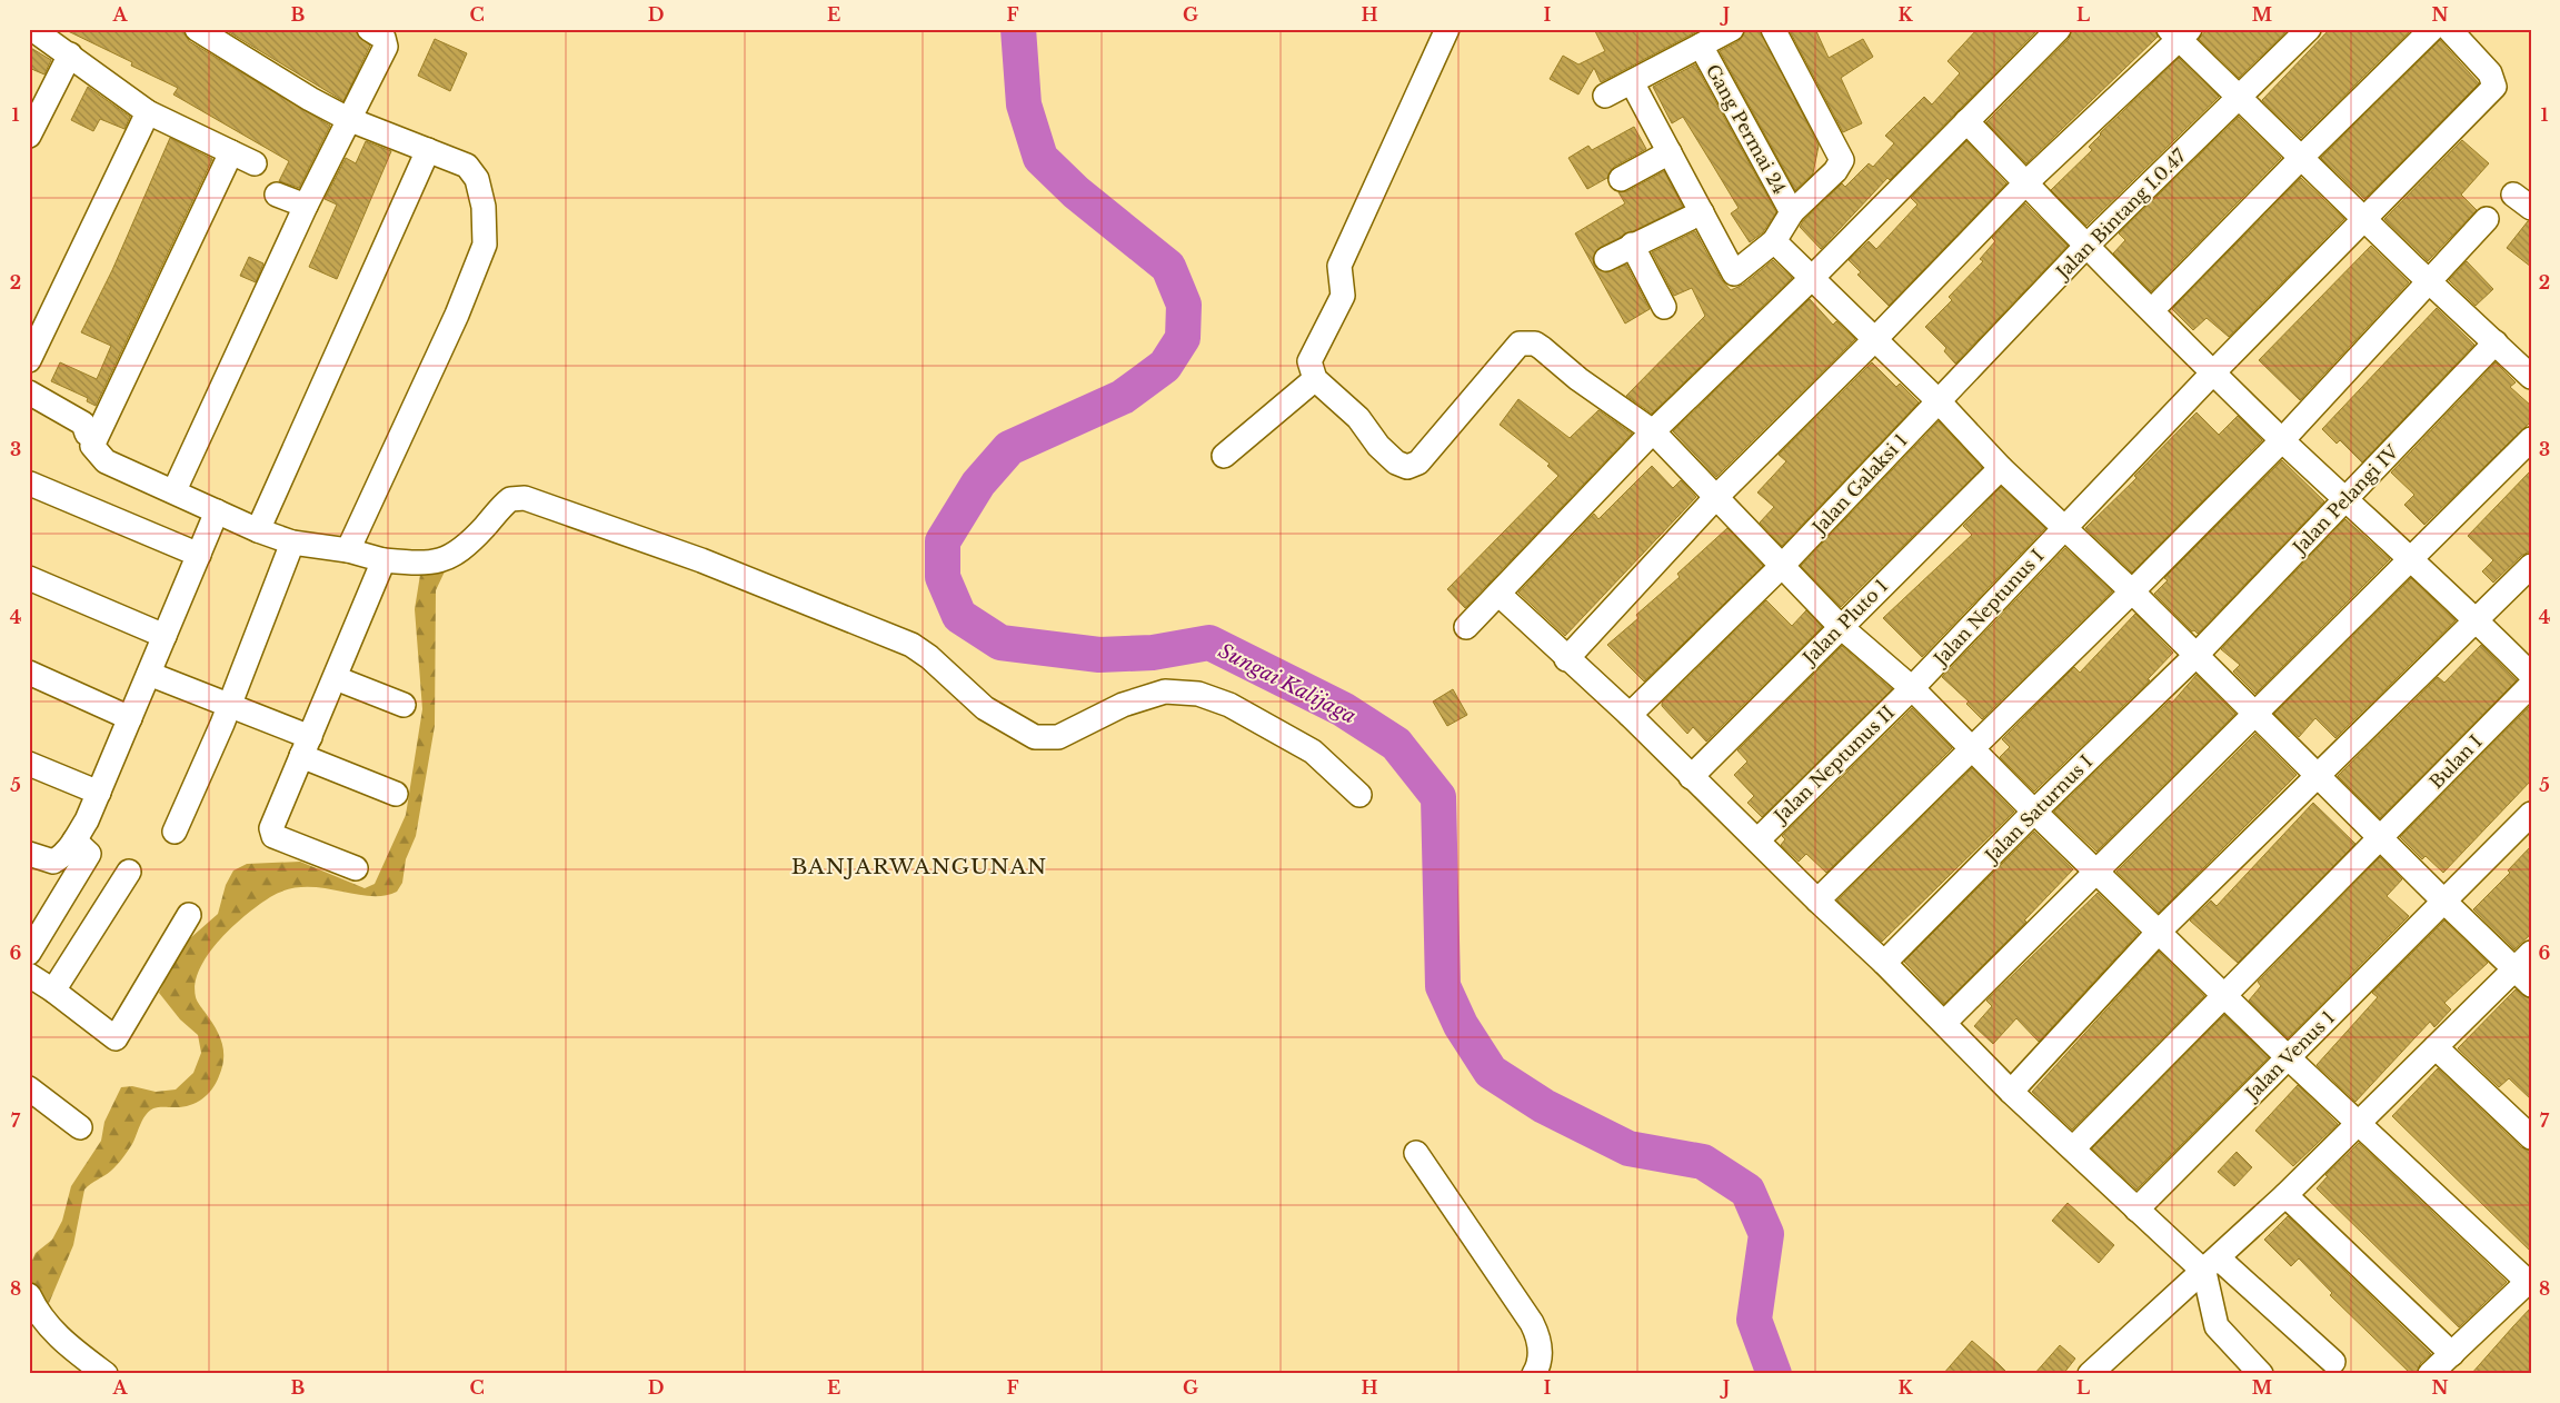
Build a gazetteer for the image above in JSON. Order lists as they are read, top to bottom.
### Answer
{
  "streets": {
    "street": [
      "Gang Permai 24",
      "Jalan Bintang I.0.47",
      "Jalan Galaksi 1",
      "Jalan Pelangi IV",
      "Jalan Neptunus I",
      "Jalan Pluto 1",
      "Bulan I",
      "Jalan Neptunus II",
      "Jalan Saturnus I",
      "Jalan Venus 1"
    ]
  },
  "crossings": [
    ["Jalan Bintang I.0.47", "Jalan Galaksi 1"],
    ["Jalan Pelangi IV", "Jalan Saturnus I"],
    ["Jalan Neptunus I", "Jalan Neptunus II"]
  ],
  "districts": ["BANJARWANGUNAN"],
  "water": ["Sungai Kalijaga"],
  "grid": {
    "columns": [
      "A",
      "B",
      "C",
      "D",
      "E",
      "F",
      "G",
      "H",
      "I",
      "J",
      "K",
      "L",
      "M",
      "N"
    ],
    "rows": [
      "1",
      "2",
      "3",
      "4",
      "5",
      "6",
      "7",
      "8"
    ]
  }
}
